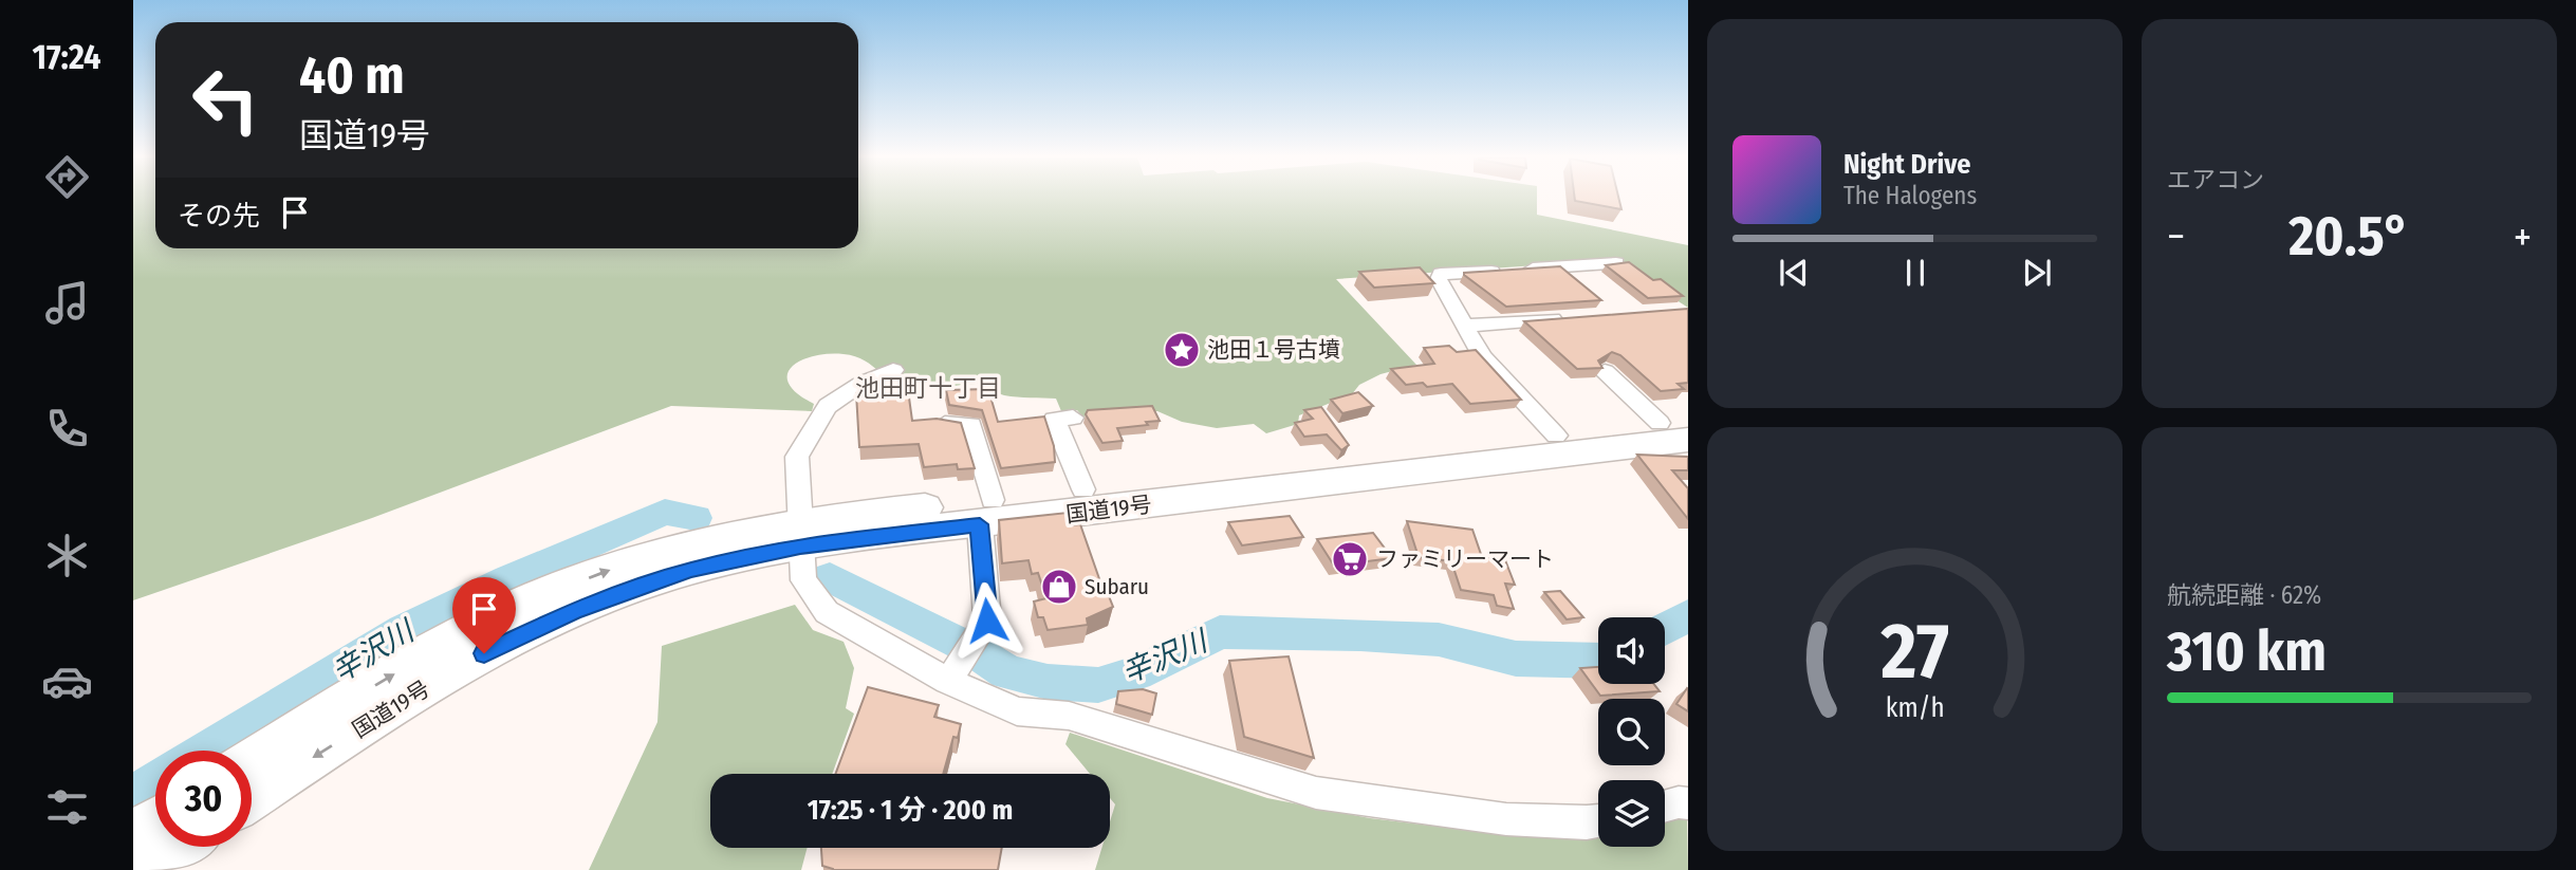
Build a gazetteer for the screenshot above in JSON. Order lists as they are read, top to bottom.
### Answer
{
  "streets": {
    "highway": ["国道19号"]
  },
  "districts": ["池田町十丁目"],
  "water": ["辛沢川"],
  "places": {
    "place": ["池田１号古墳"],
    "supermarket": ["ファミリーマート"],
    "shop": ["Subaru"]
  },
  "page": {
    "tabs": "17:24",
    "tile": [
      "エアコン",
      ["航続距離 · 62%", "310 km"]
    ],
    "turn": ["40 m", "国道19号"],
    "song": ["Night Drive", "The Halogens"],
    "then": "その先",
    "heat": ["−", "20.5°", "+"],
    "limit": "30",
    "trip": "17:25 · 1 分 · 200 m",
    "gauge": ["27", "km/h"]
  }
}
